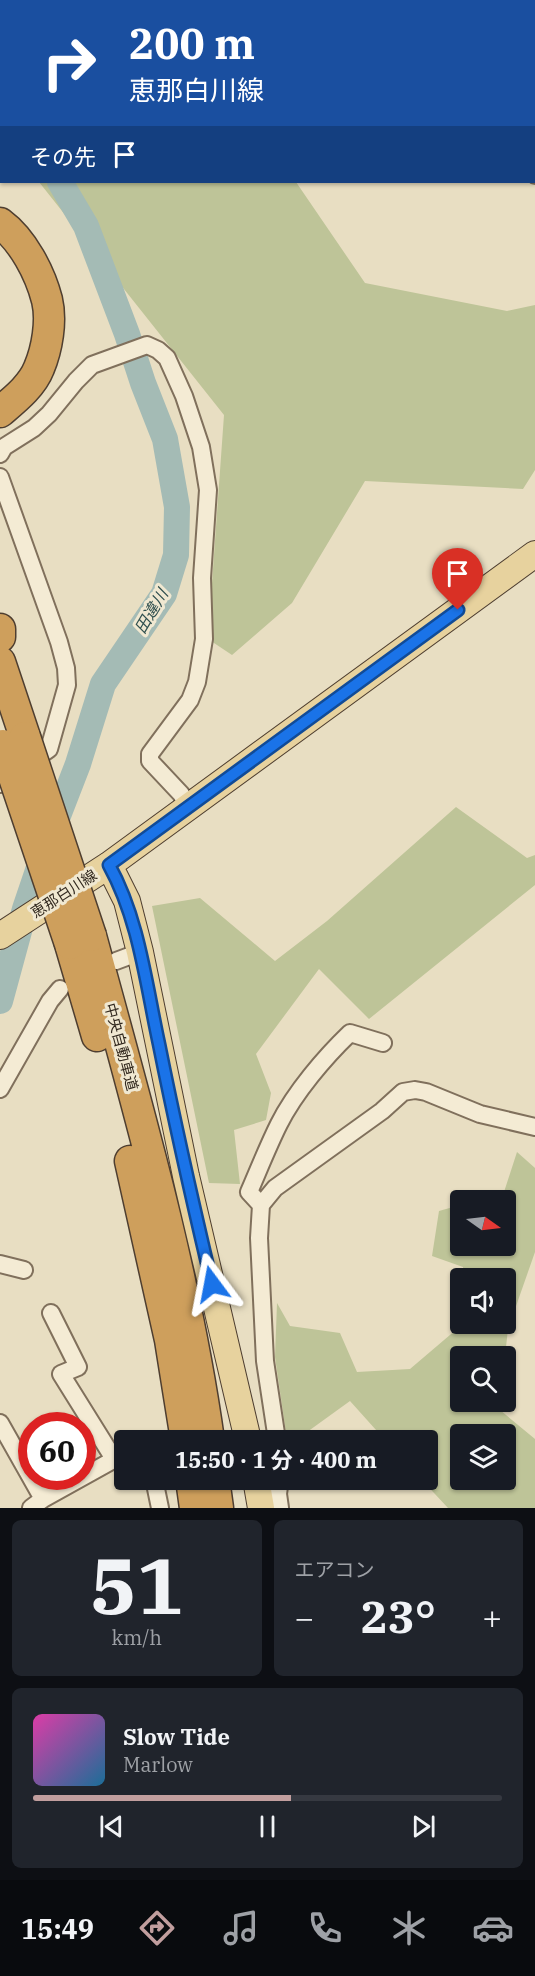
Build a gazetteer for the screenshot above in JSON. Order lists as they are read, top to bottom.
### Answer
{
  "streets": {
    "highway": ["中央自動車道"],
    "main road": ["恵那白川線"]
  },
  "water": ["田違川"],
  "north": "right",
  "page": {
    "turn": ["200 m", "恵那白川線"],
    "then": "その先",
    "limit": "60",
    "trip": "15:50 · 1 分 · 400 m",
    "tile": [
      ["51", "km/h"],
      "エアコン"
    ],
    "heat": ["−", "23°", "+"],
    "song": ["Slow Tide", "Marlow"],
    "tabs": "15:49"
  }
}
